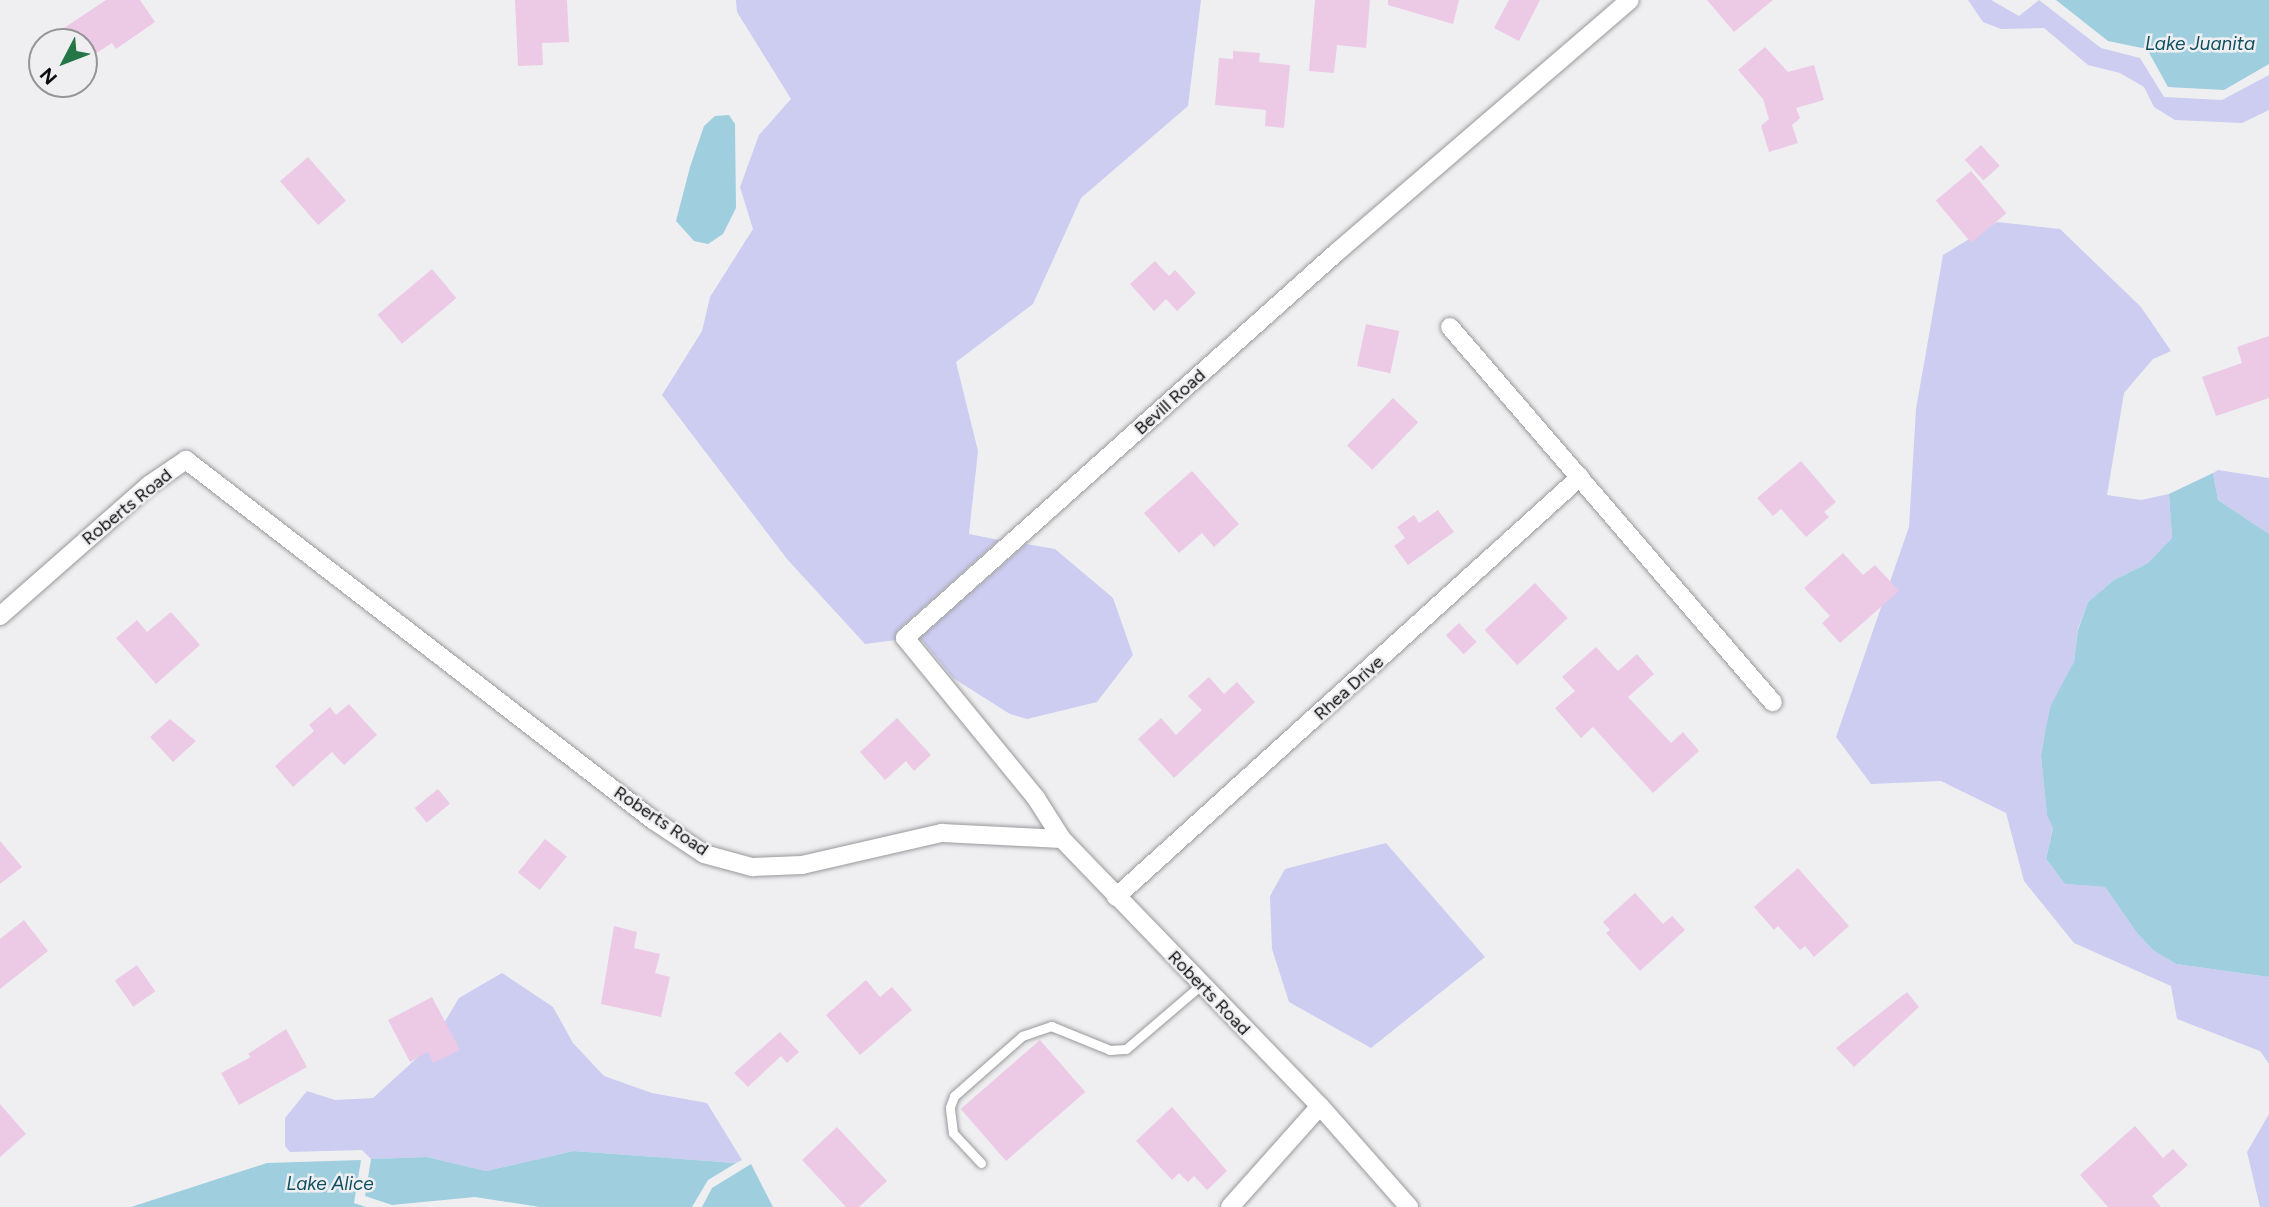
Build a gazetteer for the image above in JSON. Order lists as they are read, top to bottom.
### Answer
{
  "streets": {
    "street": ["Bevill Road", "Roberts Road", "Rhea Drive"]
  },
  "crossings": [
    ["Bevill Road", "Roberts Road"],
    ["Roberts Road", "Rhea Drive"]
  ],
  "water": ["Lake Juanita", "Lake Alice"],
  "north": "bottom left"
}
